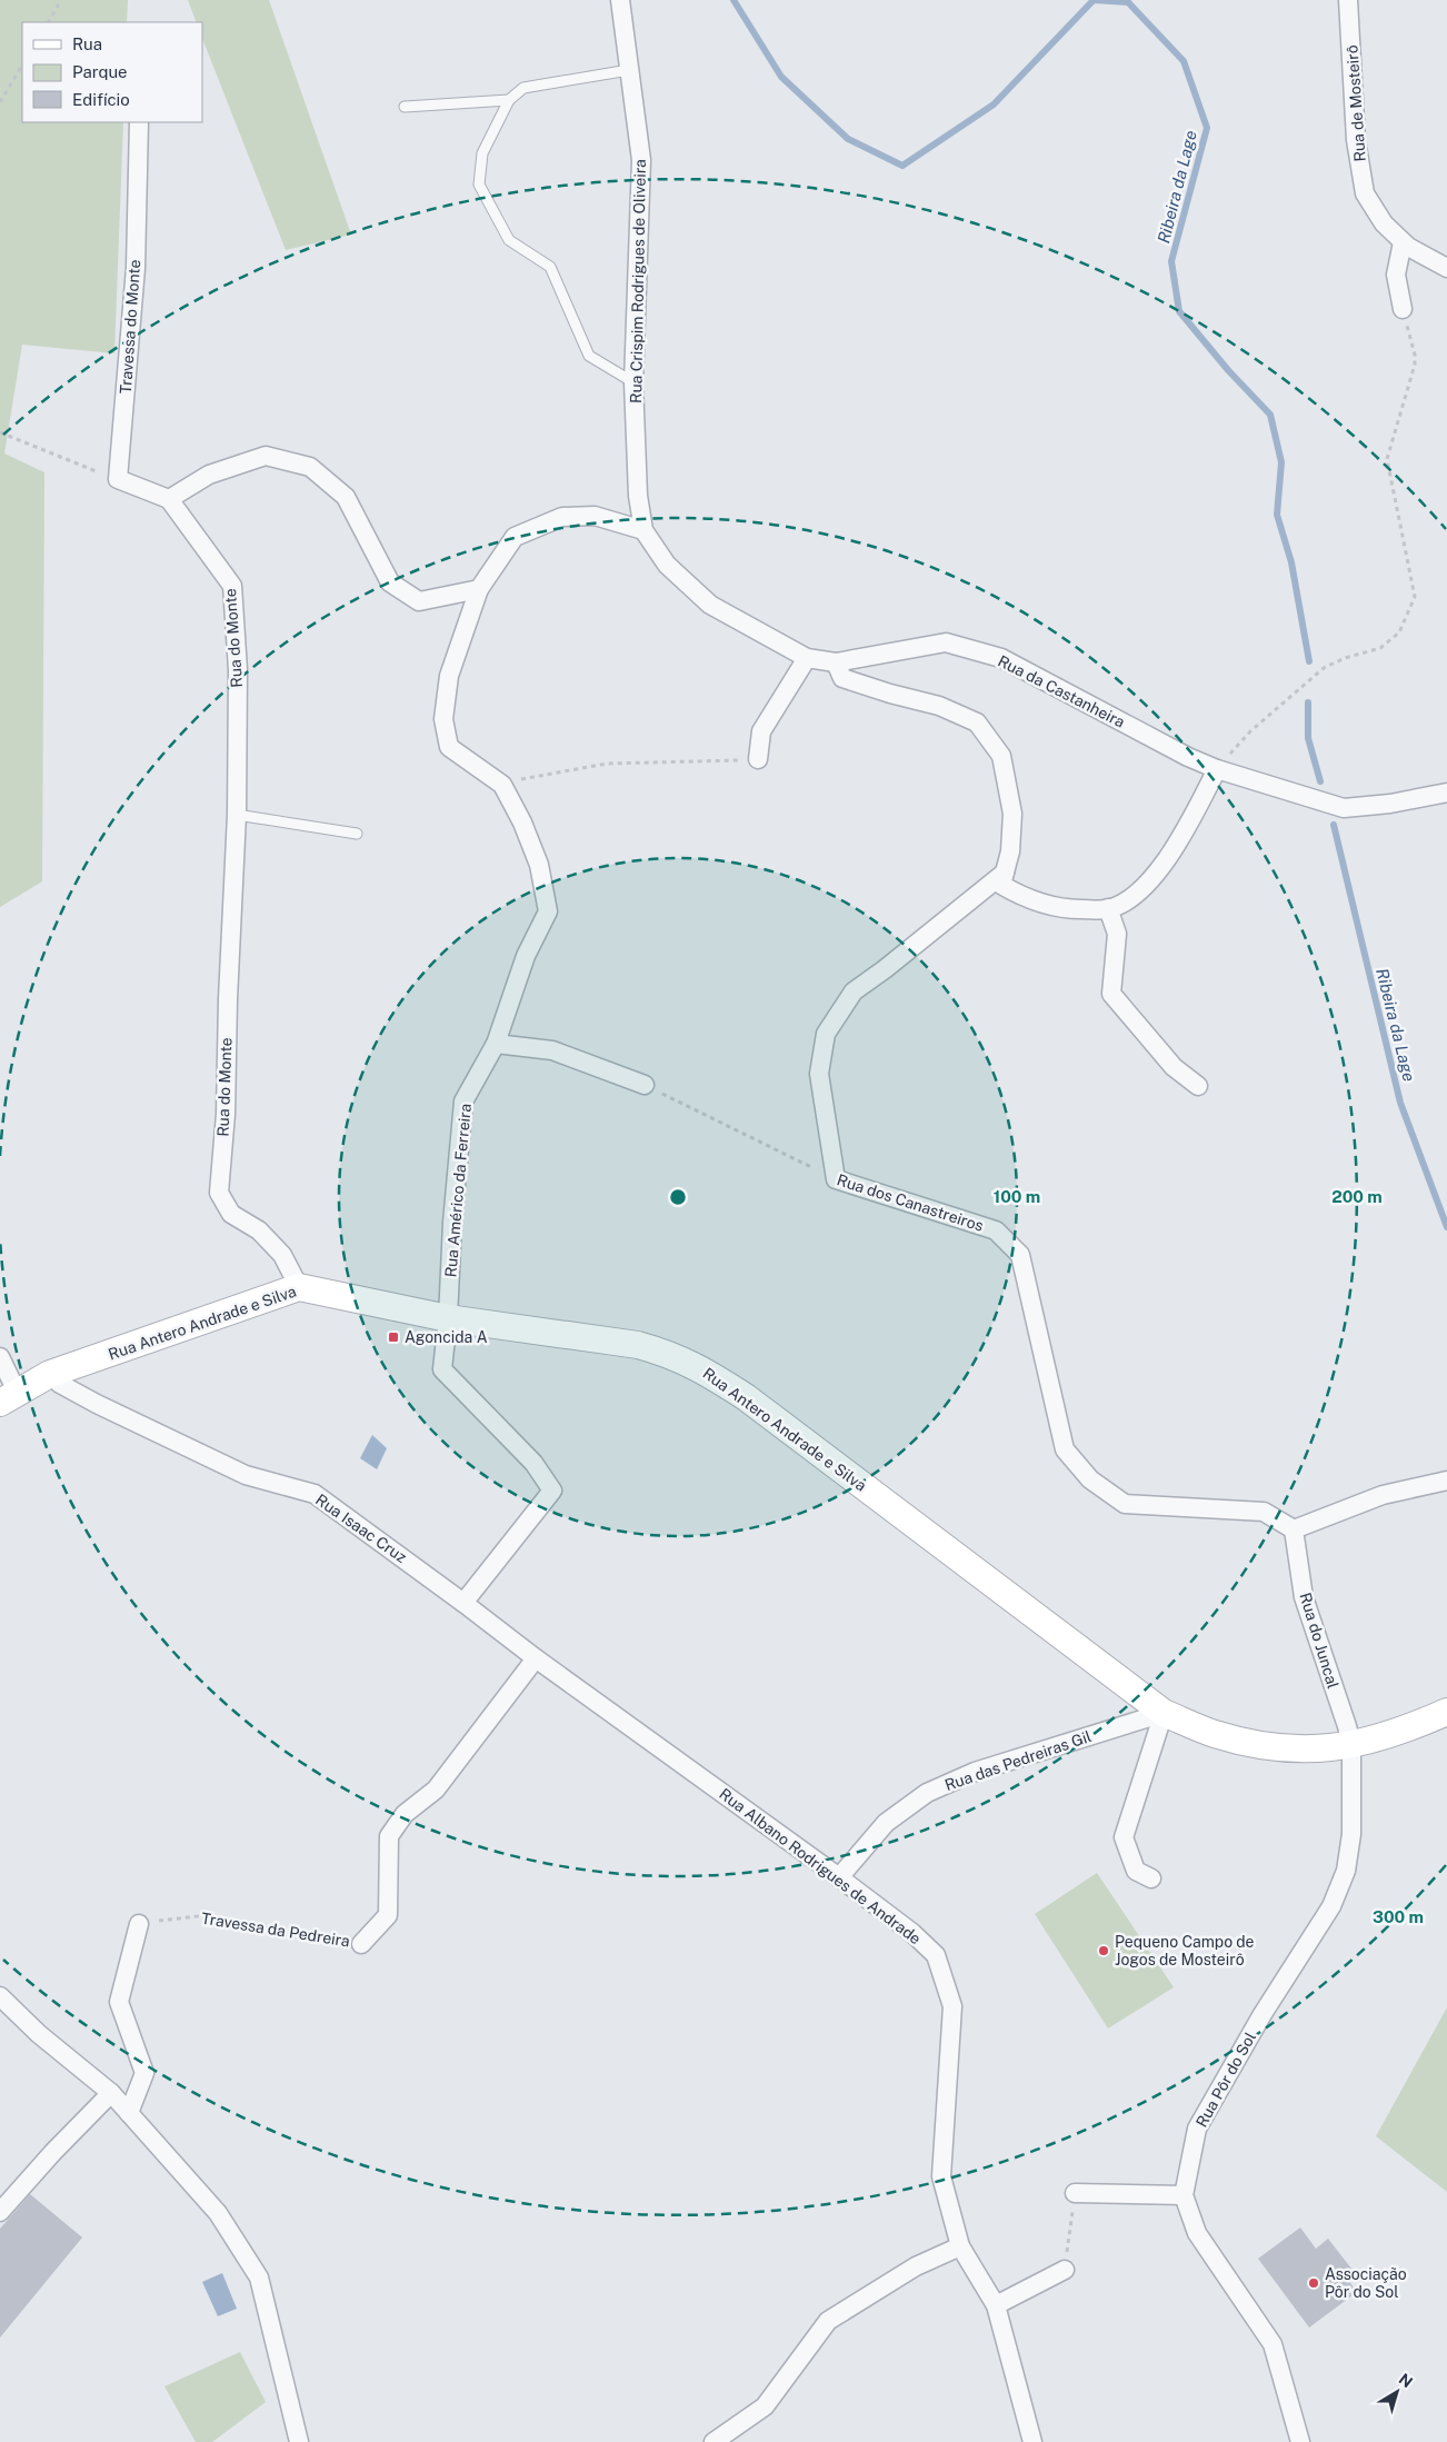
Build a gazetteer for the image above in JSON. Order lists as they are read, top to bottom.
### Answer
{
  "streets": {
    "street": [
      "Rua de Mosteirô",
      "Rua Crispim Rodrigues de Oliveira",
      "Travessa do Monte",
      "Rua do Monte",
      "Rua da Castanheira",
      "Rua Américo da Ferreira",
      "Rua dos Canastreiros",
      "Rua Antero Andrade e Silva",
      "Rua Isaac Cruz",
      "Rua do Juncal",
      "Rua das Pedreiras Gil",
      "Rua Albano Rodrigues de Andrade",
      "Travessa da Pedreira",
      "Rua Pôr do Sol"
    ]
  },
  "crossings": [
    ["Rua Crispim Rodrigues de Oliveira", "Rua da Castanheira"],
    ["Rua do Monte", "Rua Antero Andrade e Silva"],
    ["Rua Américo da Ferreira", "Rua Antero Andrade e Silva"],
    ["Rua Américo da Ferreira", "Rua Isaac Cruz"],
    ["Rua dos Canastreiros", "Rua do Juncal"],
    ["Rua Antero Andrade e Silva", "Rua Isaac Cruz"],
    ["Rua Antero Andrade e Silva", "Rua do Juncal"],
    ["Rua Antero Andrade e Silva", "Rua das Pedreiras Gil"],
    ["Rua Antero Andrade e Silva", "Rua Pôr do Sol"],
    ["Rua Isaac Cruz", "Rua Albano Rodrigues de Andrade"],
    ["Rua Isaac Cruz", "Travessa da Pedreira"],
    ["Rua do Juncal", "Rua Pôr do Sol"],
    ["Rua das Pedreiras Gil", "Rua Albano Rodrigues de Andrade"],
    ["Rua Albano Rodrigues de Andrade", "Travessa da Pedreira"]
  ],
  "water": ["Ribeira da Lage"],
  "places": {
    "transit": ["Agoncida A"],
    "other": ["Pequeno Campo de Jogos de Mosteirô", "Associação Pôr do Sol"]
  },
  "legend": ["Rua", "Parque", "Edifício"],
  "north": "top right",
  "rings": ["100 m", "200 m", "300 m"]
}
